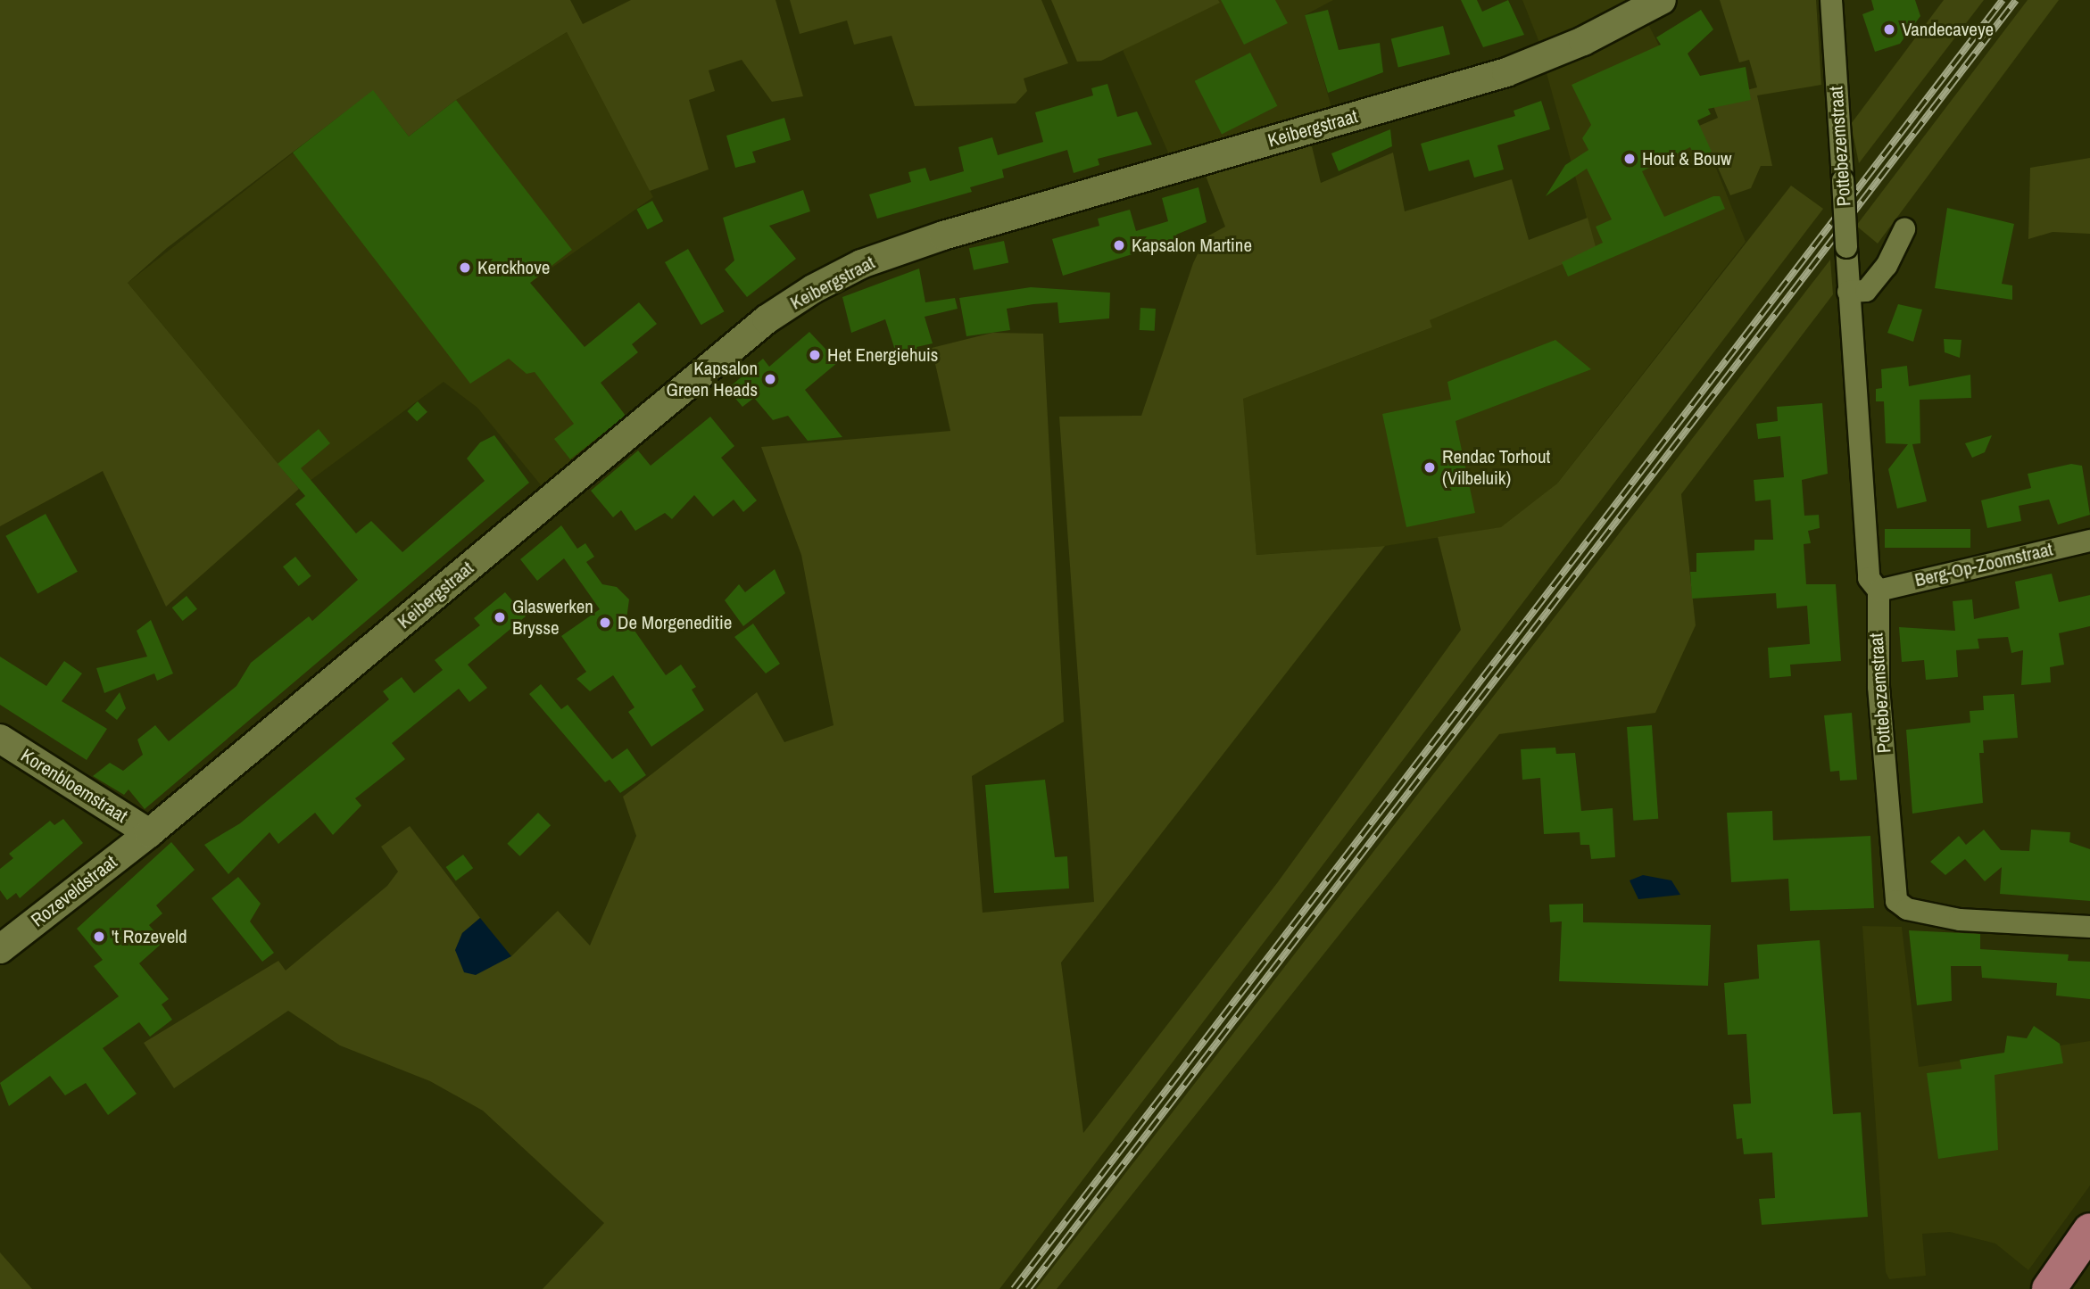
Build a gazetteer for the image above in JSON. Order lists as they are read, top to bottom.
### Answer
{
  "streets": {
    "street": [
      "Keibergstraat",
      "Pottebezemstraat",
      "Berg-Op-Zoomstraat",
      "Korenbloemstraat",
      "Rozeveldstraat"
    ]
  },
  "crossings": [
    ["Keibergstraat", "Korenbloemstraat"],
    ["Keibergstraat", "Rozeveldstraat"],
    ["Pottebezemstraat", "Berg-Op-Zoomstraat"],
    ["Korenbloemstraat", "Rozeveldstraat"]
  ],
  "places": [
    "Vandecaveye",
    "Hout & Bouw",
    "Kapsalon Martine",
    "Kerckhove",
    "Het Energiehuis",
    "Kapsalon Green Heads",
    "Rendac Torhout (Vilbeluik)",
    "Glaswerken Brysse",
    "De Morgeneditie",
    "'t Rozeveld"
  ]
}
